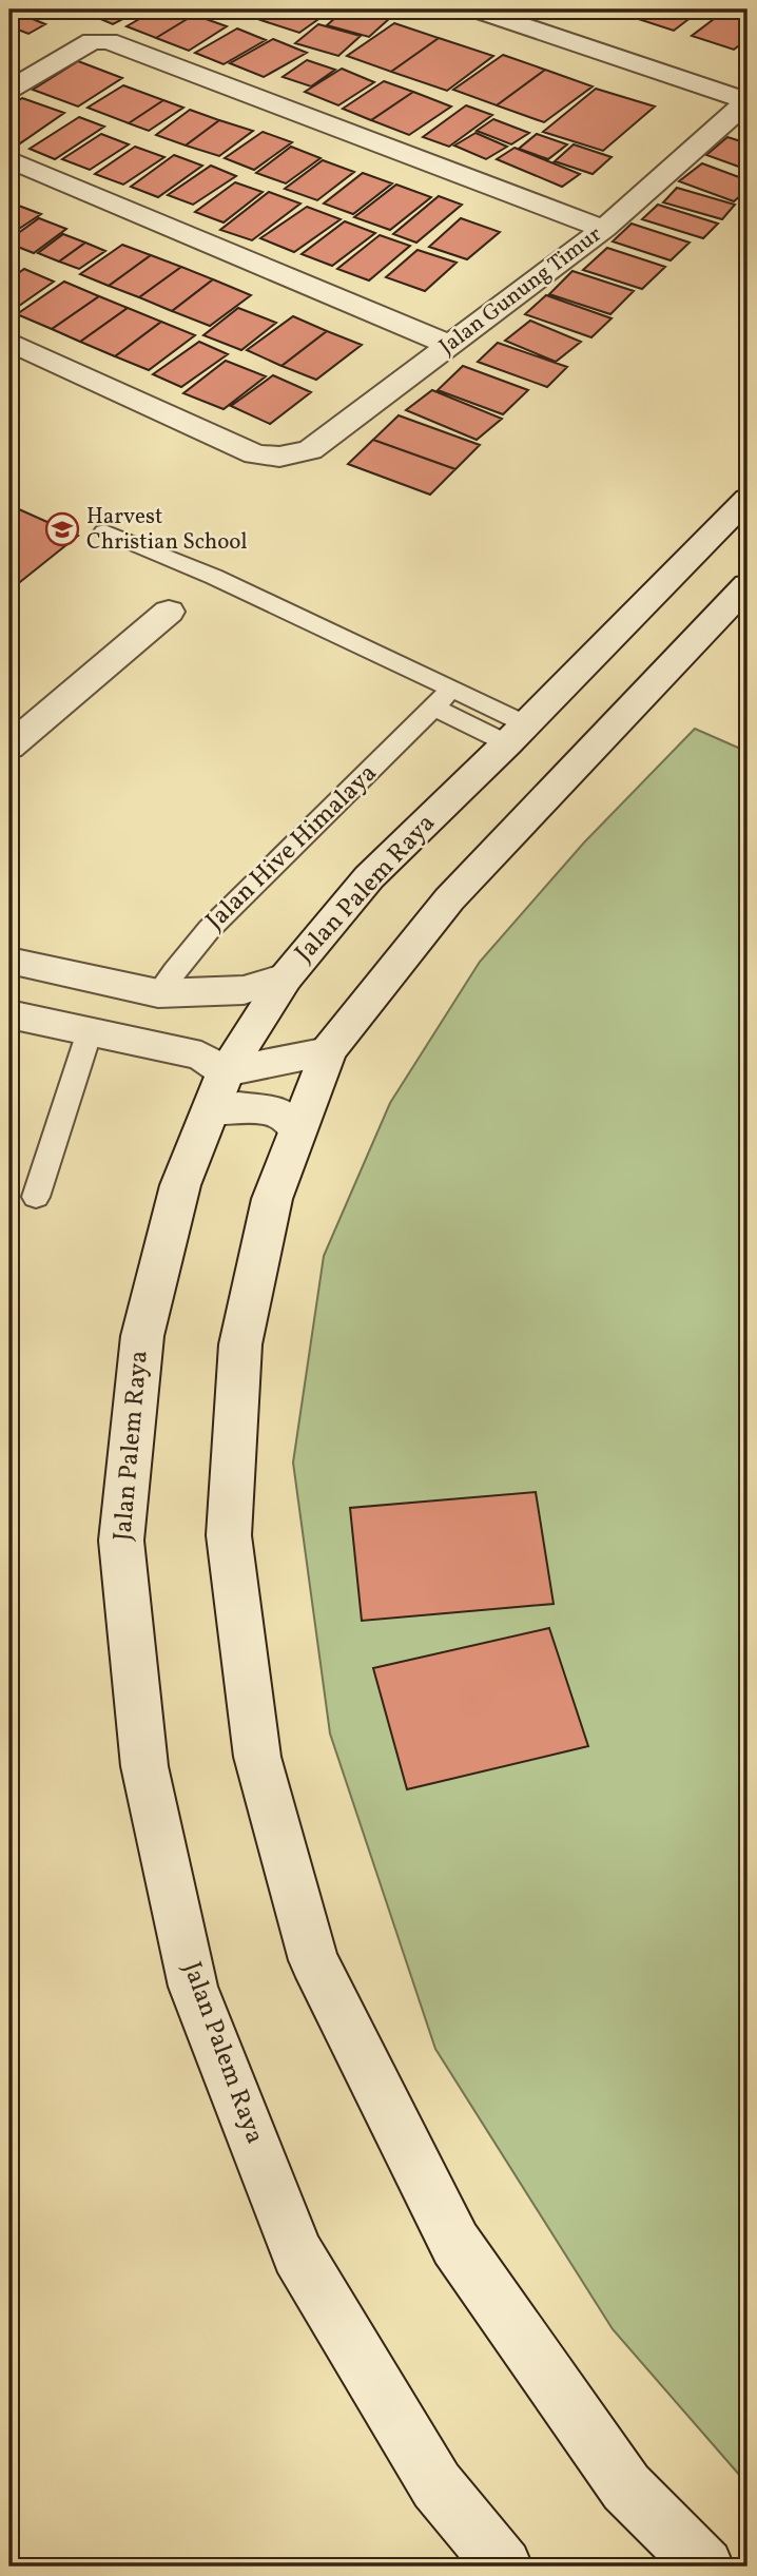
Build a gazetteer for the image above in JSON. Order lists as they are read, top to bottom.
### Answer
{
  "streets": {
    "street": ["Jalan Gunung Timur", "Jalan Palem Raya"],
    "lane": ["Jalan Hive Himalaya"]
  },
  "places": {
    "school or university": ["Harvest Christian School"]
  }
}
